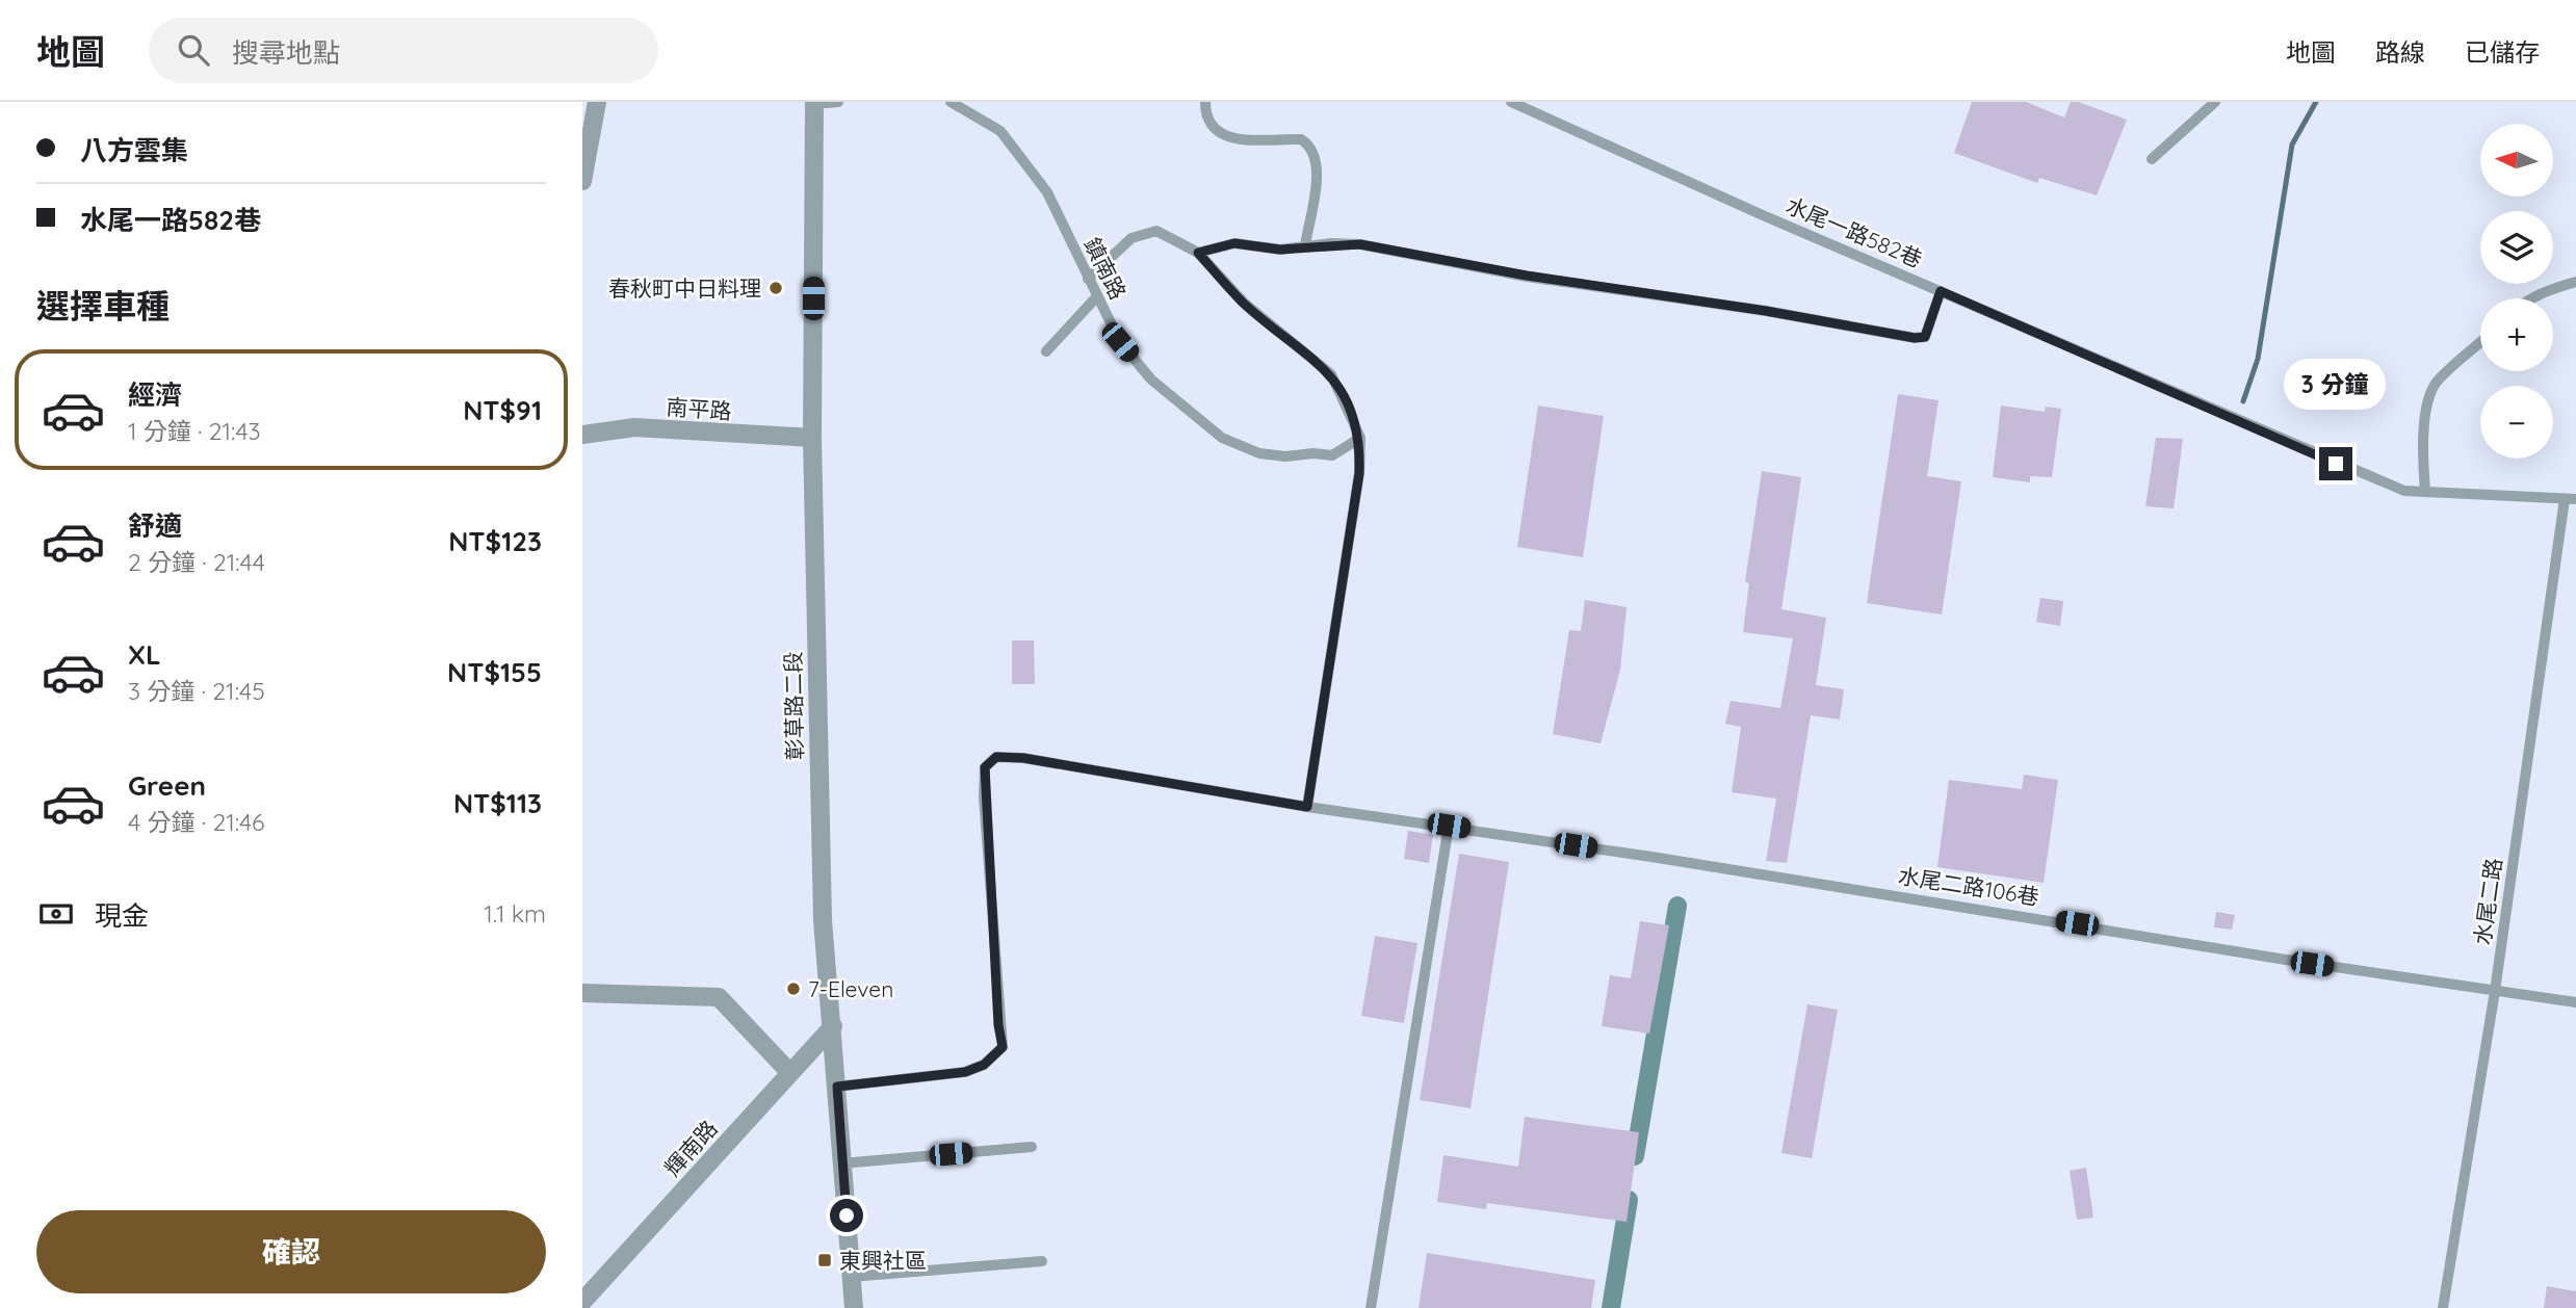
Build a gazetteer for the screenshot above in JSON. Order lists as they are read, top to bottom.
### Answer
{
  "streets": {
    "street": ["南平路", "彰草路二段", "輝南路"],
    "lane": [
      "水尾一路582巷",
      "鎮南路",
      "水尾二路106巷",
      "水尾二路"
    ]
  },
  "crossings": [
    ["水尾一路582巷", "水尾二路"],
    ["南平路", "彰草路二段"],
    ["彰草路二段", "水尾二路106巷"],
    ["彰草路二段", "輝南路"],
    ["水尾二路106巷", "水尾二路"]
  ],
  "places": {
    "other": ["春秋町中日料理", "7-Eleven"],
    "transit": ["東興社區"]
  },
  "north": "left",
  "page": {
    "header": "地圖",
    "search": "搜尋地點",
    "nav": ["地圖", "路線", "已儲存"],
    "banner": ["八方雲集", "水尾一路582巷"],
    "map_buttons": ["+", "−"],
    "heading": "選擇車種",
    "list": [
      {
        "name": "經濟",
        "note": "1 分鐘 · 21:43",
        "value": "NT$91"
      },
      {
        "name": "舒適",
        "note": "2 分鐘 · 21:44",
        "value": "NT$123"
      },
      {
        "name": "XL",
        "note": "3 分鐘 · 21:45",
        "value": "NT$155"
      },
      {
        "name": "Green",
        "note": "4 分鐘 · 21:46",
        "value": "NT$113"
      }
    ],
    "bubble": "3 分鐘",
    "pay": ["現金", "1.1 km"],
    "buttons": "確認"
  }
}
